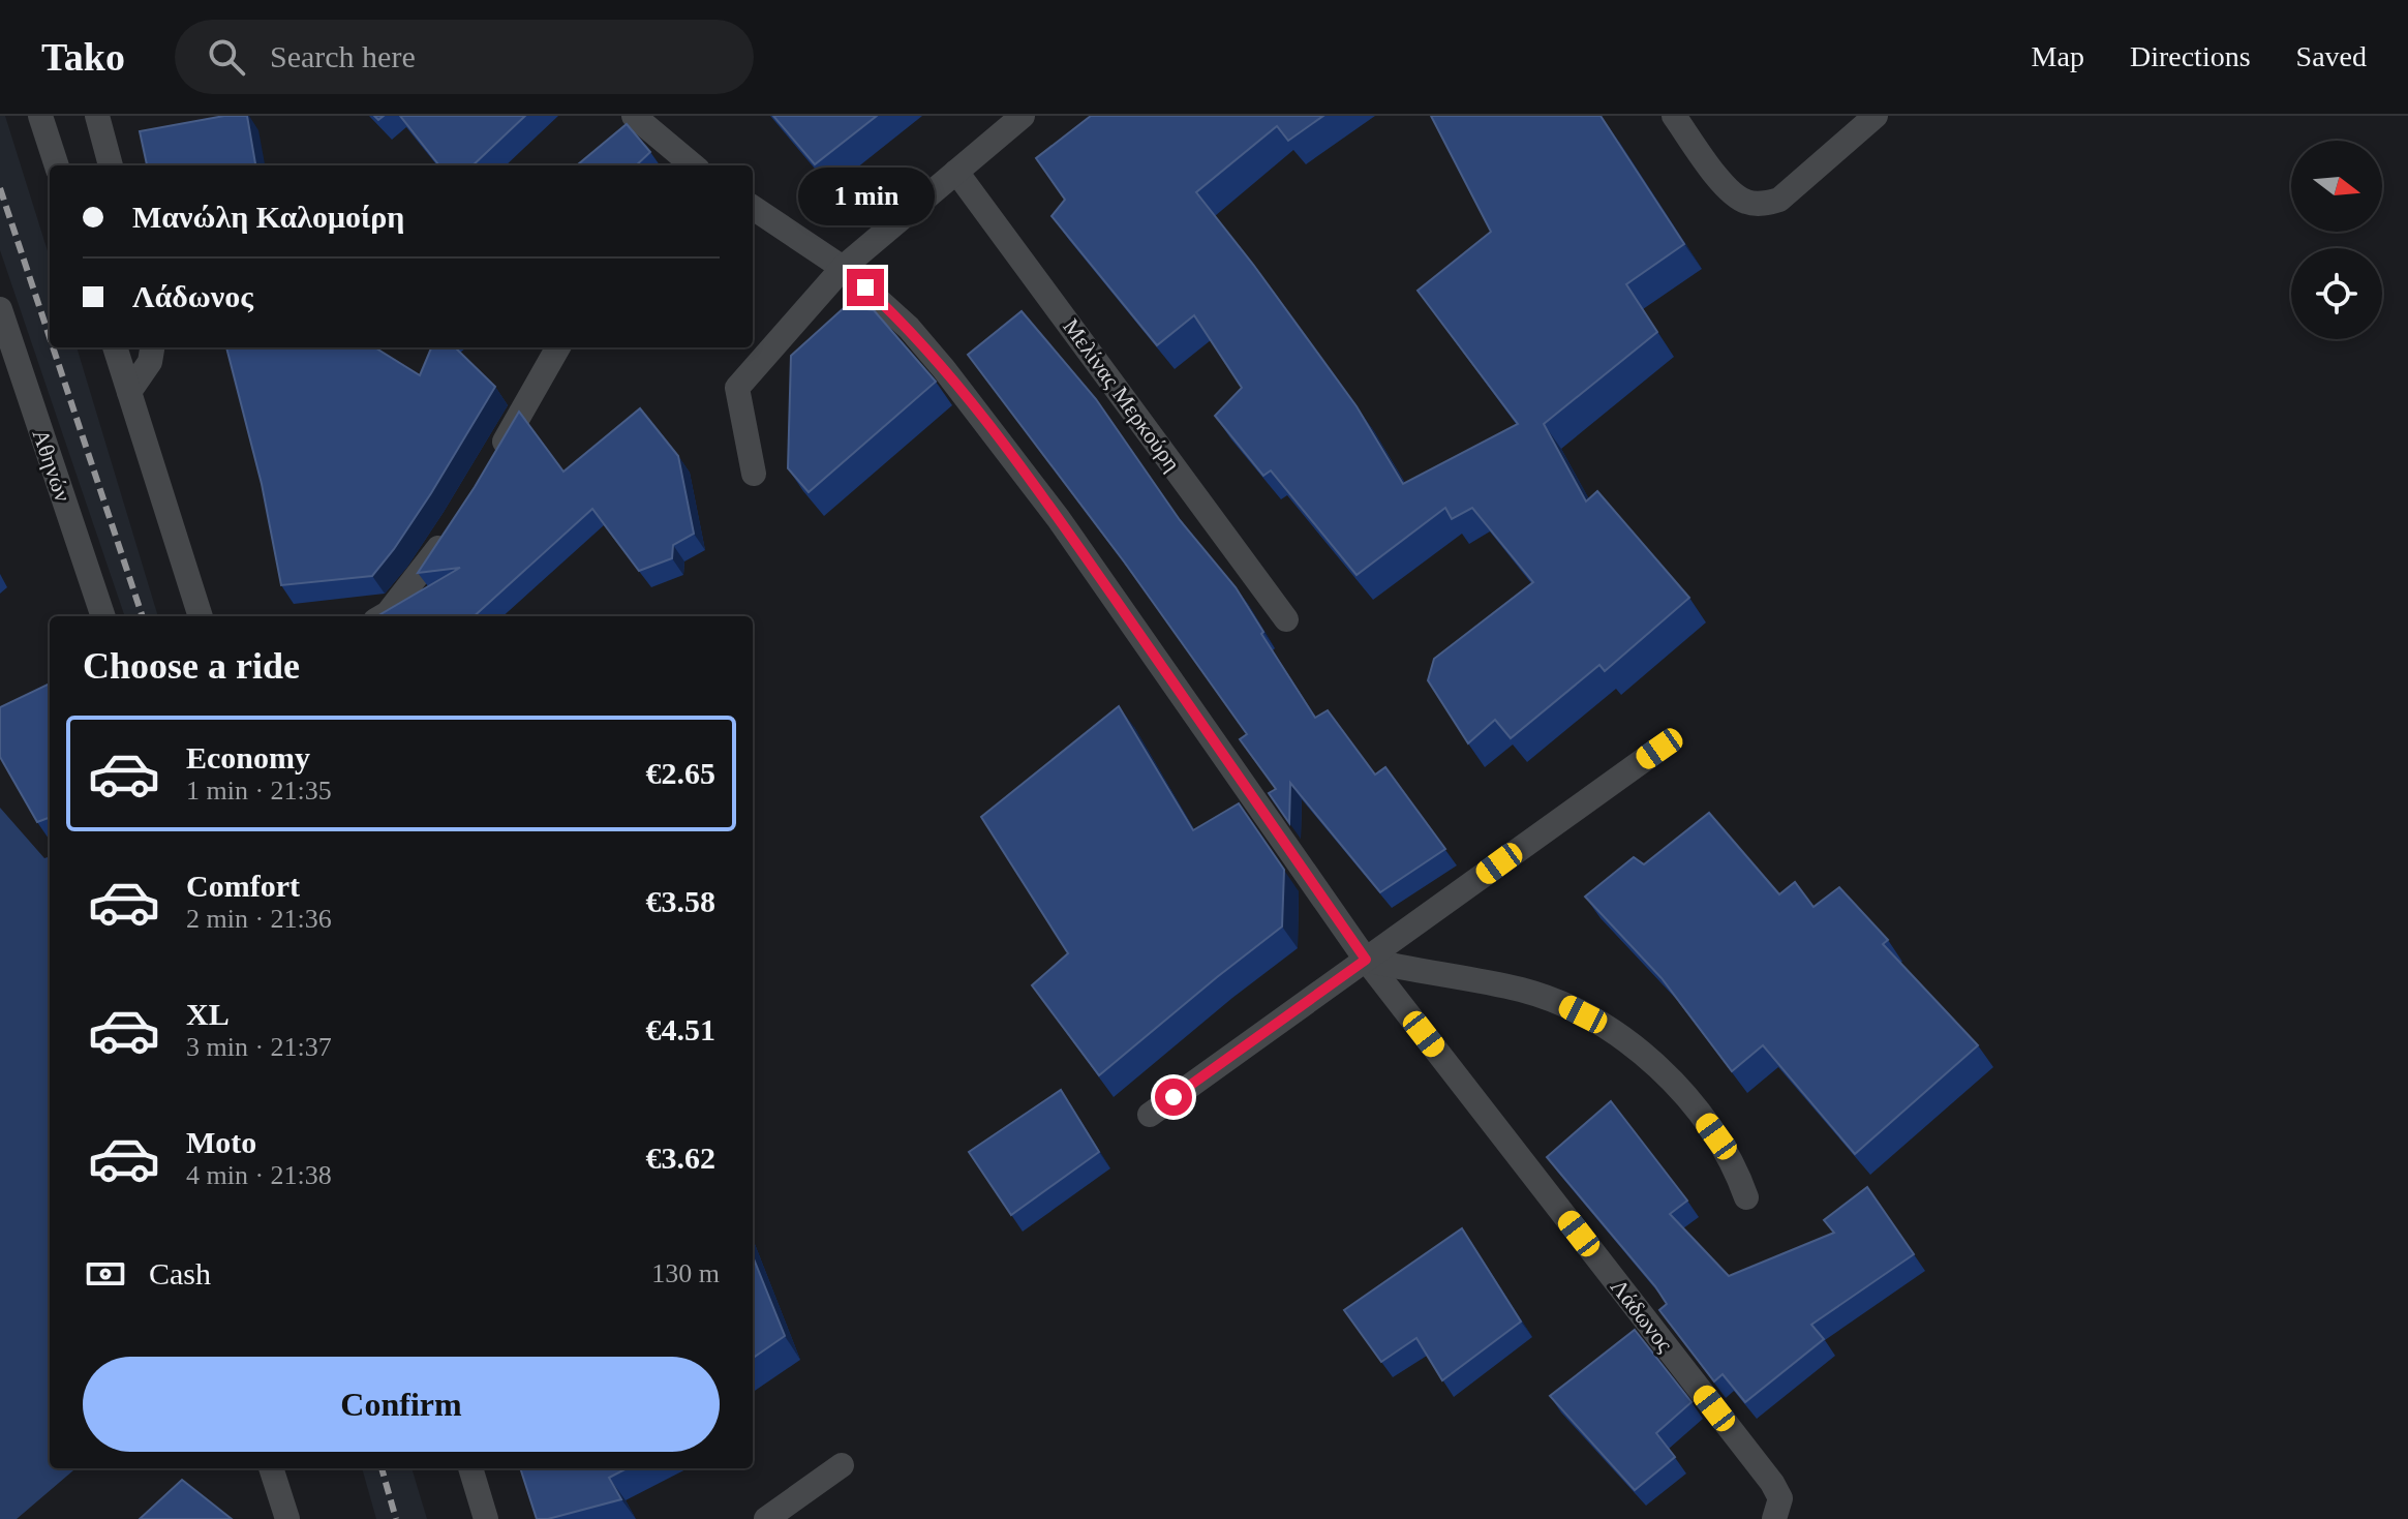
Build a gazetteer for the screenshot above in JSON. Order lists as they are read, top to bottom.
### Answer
{
  "streets": {
    "street": ["Μελίνας Μερκούρη", "Αθηνών", "Λάδωνος"]
  },
  "north": "right",
  "page": {
    "header": "Tako",
    "search": "Search here",
    "nav": ["Map", "Directions", "Saved"],
    "banner": ["Μανώλη Καλομοίρη", "Λάδωνος"],
    "bubble": "1 min",
    "heading": "Choose a ride",
    "list": [
      {
        "name": "Economy",
        "note": "1 min · 21:35",
        "value": "€2.65"
      },
      {
        "name": "Comfort",
        "note": "2 min · 21:36",
        "value": "€3.58"
      },
      {
        "name": "XL",
        "note": "3 min · 21:37",
        "value": "€4.51"
      },
      {
        "name": "Moto",
        "note": "4 min · 21:38",
        "value": "€3.62"
      }
    ],
    "pay": ["Cash", "130 m"],
    "buttons": "Confirm"
  }
}
